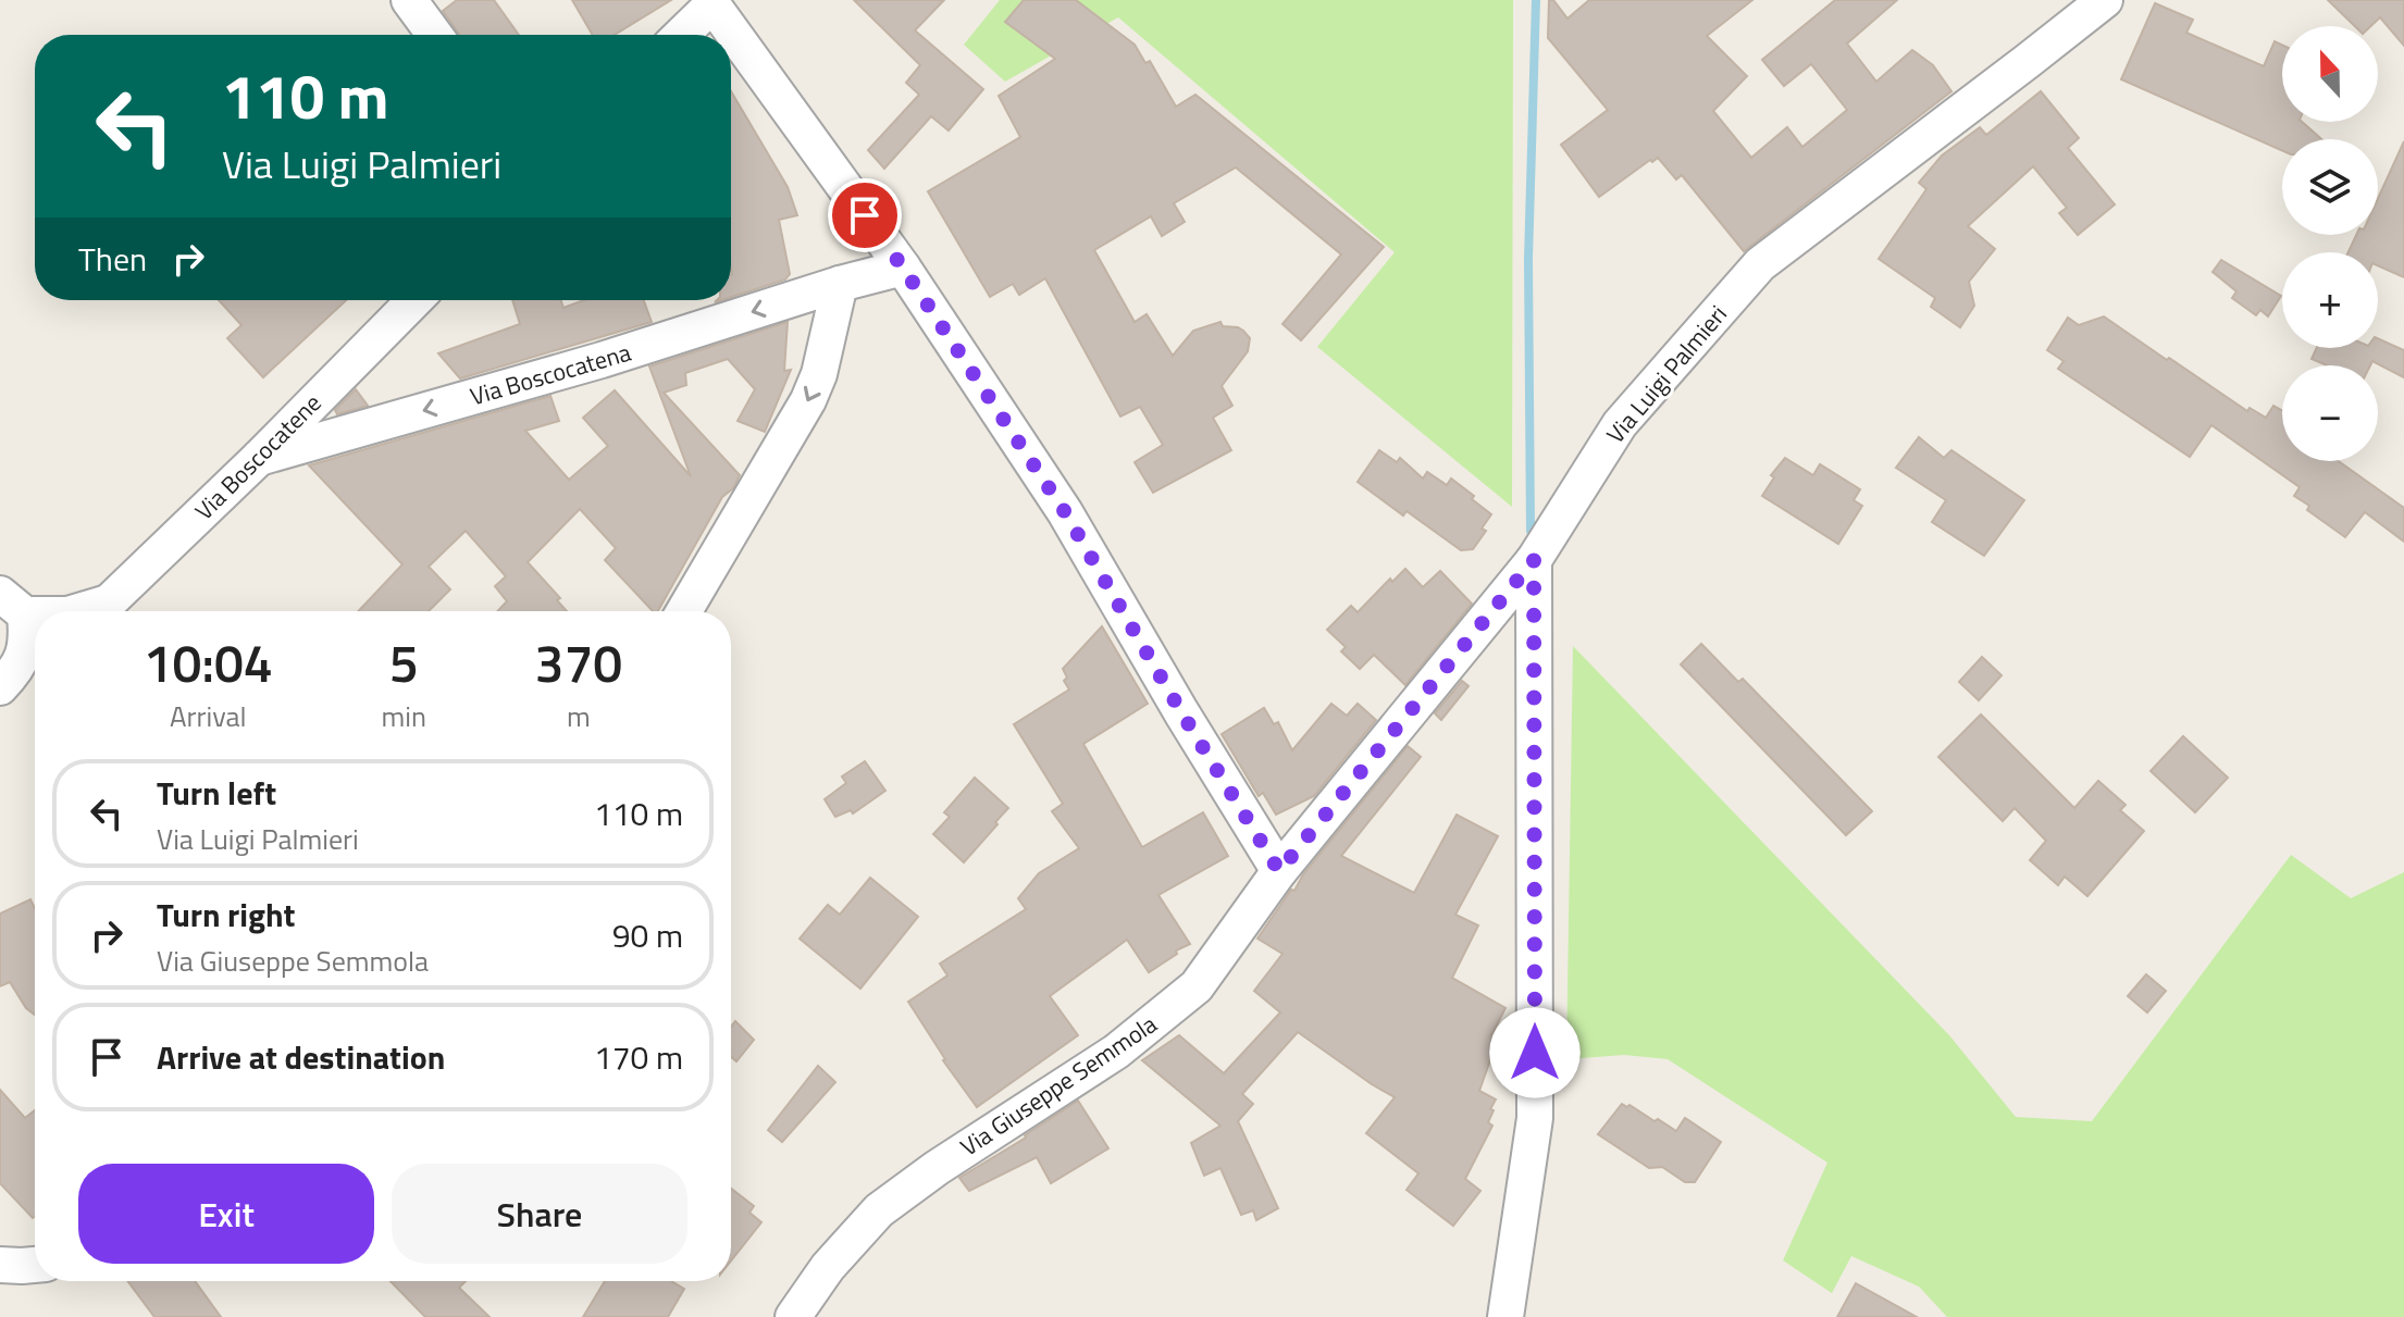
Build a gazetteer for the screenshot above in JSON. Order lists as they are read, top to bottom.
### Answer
{
  "streets": {
    "street": [
      "Via Boscocatena",
      "Via Luigi Palmieri",
      "Via Boscocatene",
      "Via Giuseppe Semmola"
    ]
  },
  "crossings": [
    ["Via Boscocatena", "Via Boscocatene"],
    ["Via Luigi Palmieri", "Via Giuseppe Semmola"]
  ],
  "one_way": ["Via Boscocatena"],
  "north": "top",
  "page": {
    "map_buttons": ["+", "−"],
    "turn": ["110 m", "Via Luigi Palmieri"],
    "then": "Then",
    "eta": [
      "10:04",
      "Arrival",
      "5",
      "min",
      "370",
      "m"
    ],
    "list": [
      {
        "name": "Turn left",
        "note": "Via Luigi Palmieri",
        "value": "110 m"
      },
      {
        "name": "Turn right",
        "note": "Via Giuseppe Semmola",
        "value": "90 m"
      },
      {
        "name": "Arrive at destination",
        "value": "170 m"
      }
    ],
    "buttons": ["Exit", "Share"]
  }
}
